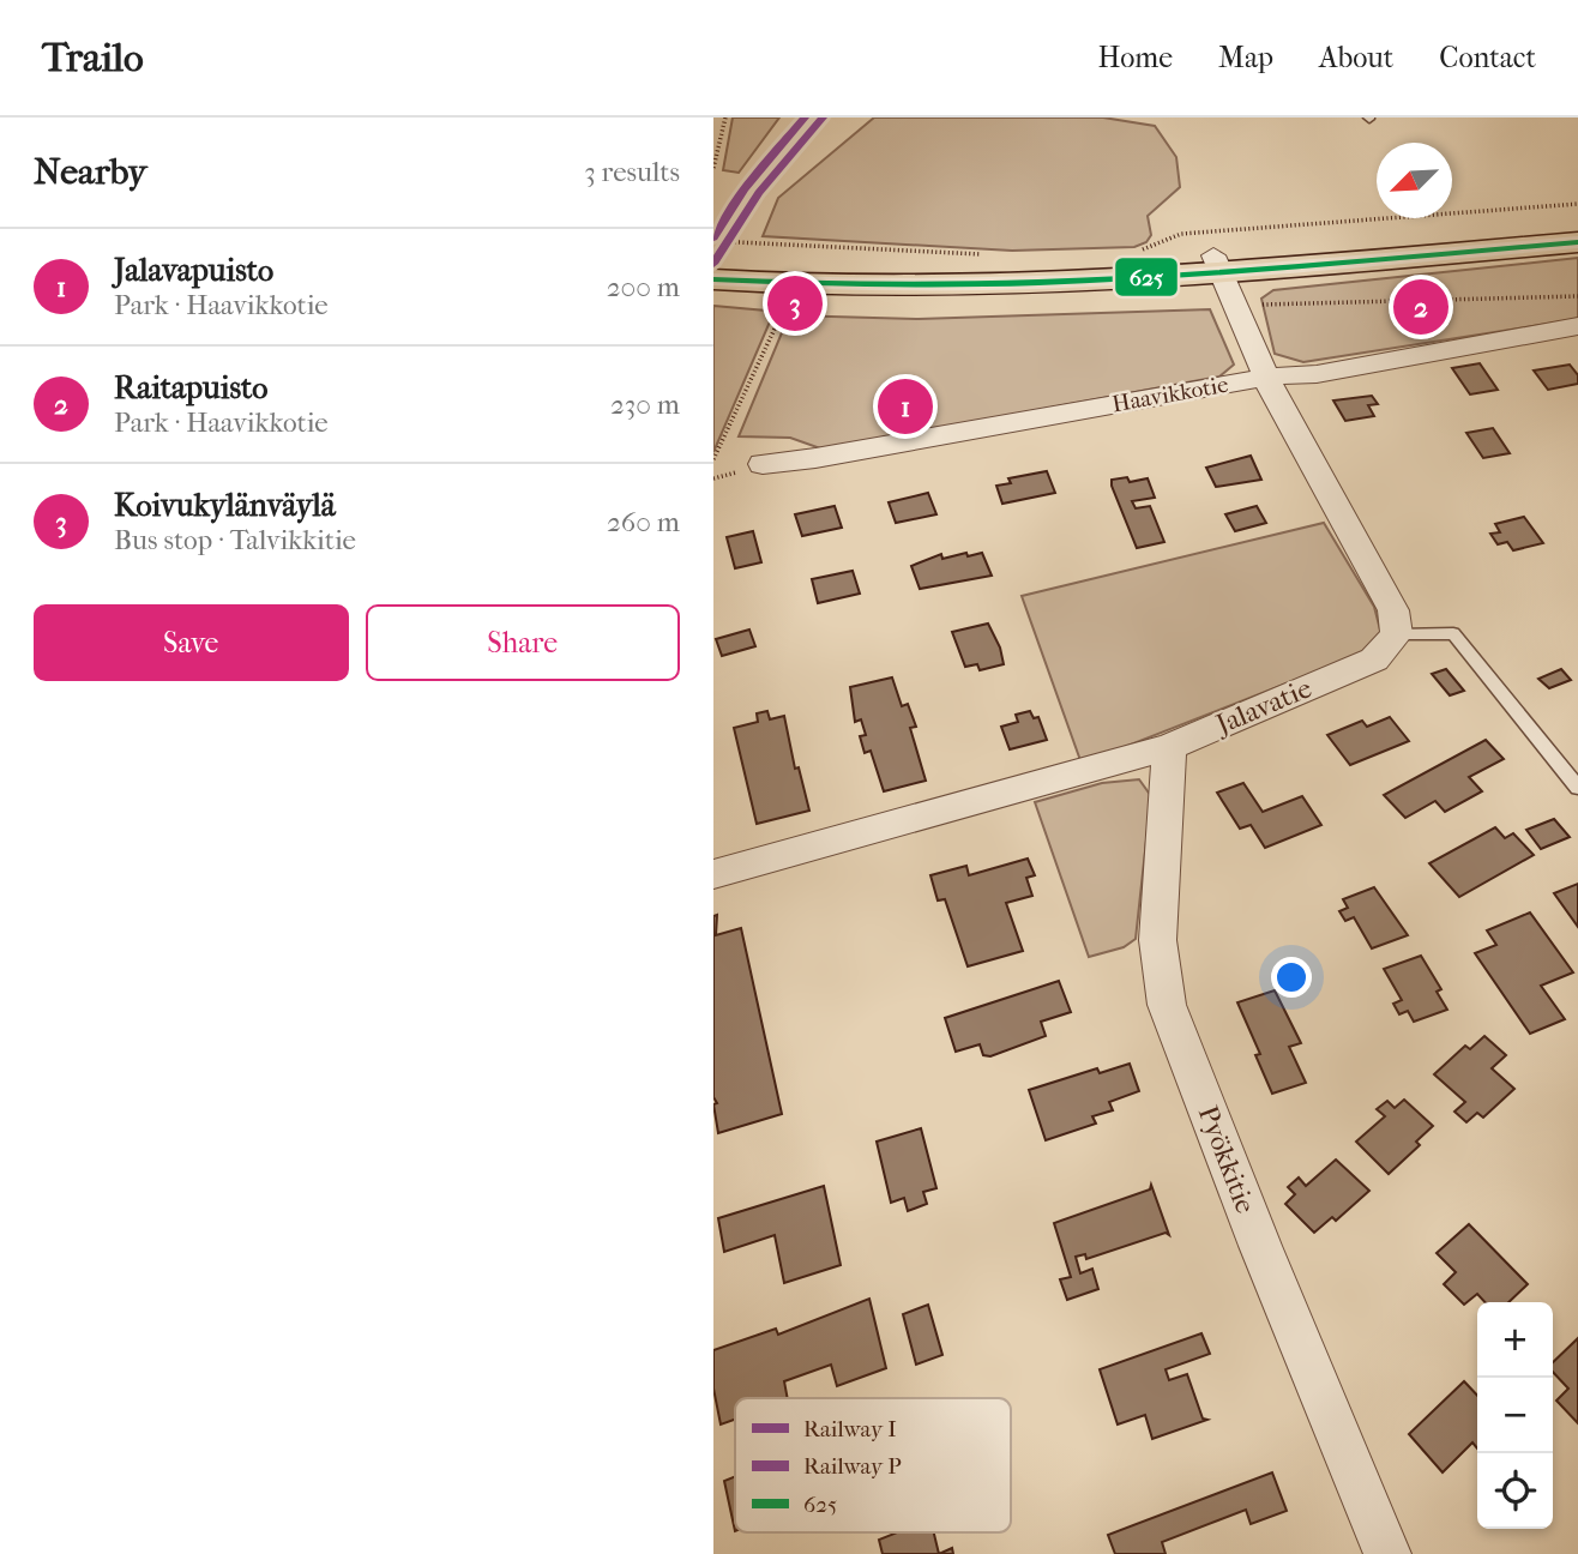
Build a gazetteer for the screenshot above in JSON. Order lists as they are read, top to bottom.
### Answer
{
  "streets": {
    "street": ["Haavikkotie", "Jalavatie", "Pyökkitie"]
  },
  "crossings": [
    ["Jalavatie", "Pyökkitie"]
  ],
  "lines": ["rail line I", "rail line P", "transit line 625"],
  "legend": ["Railway I", "Railway P", "625"],
  "north": "bottom left",
  "page": {
    "header": "Trailo",
    "nav": [
      "Home",
      "Map",
      "About",
      "Contact"
    ],
    "heading": ["Nearby", "3 results"],
    "list": [
      {
        "mark": "1",
        "name": "Jalavapuisto",
        "note": "Park · Haavikkotie",
        "value": "200 m"
      },
      {
        "mark": "2",
        "name": "Raitapuisto",
        "note": "Park · Haavikkotie",
        "value": "230 m"
      },
      {
        "mark": "3",
        "name": "Koivukylänväylä",
        "note": "Bus stop · Talvikkitie",
        "value": "260 m"
      }
    ],
    "pins": ["3", "2", "1"],
    "buttons": ["Save", "Share"],
    "map_buttons": ["+", "−"]
  }
}
